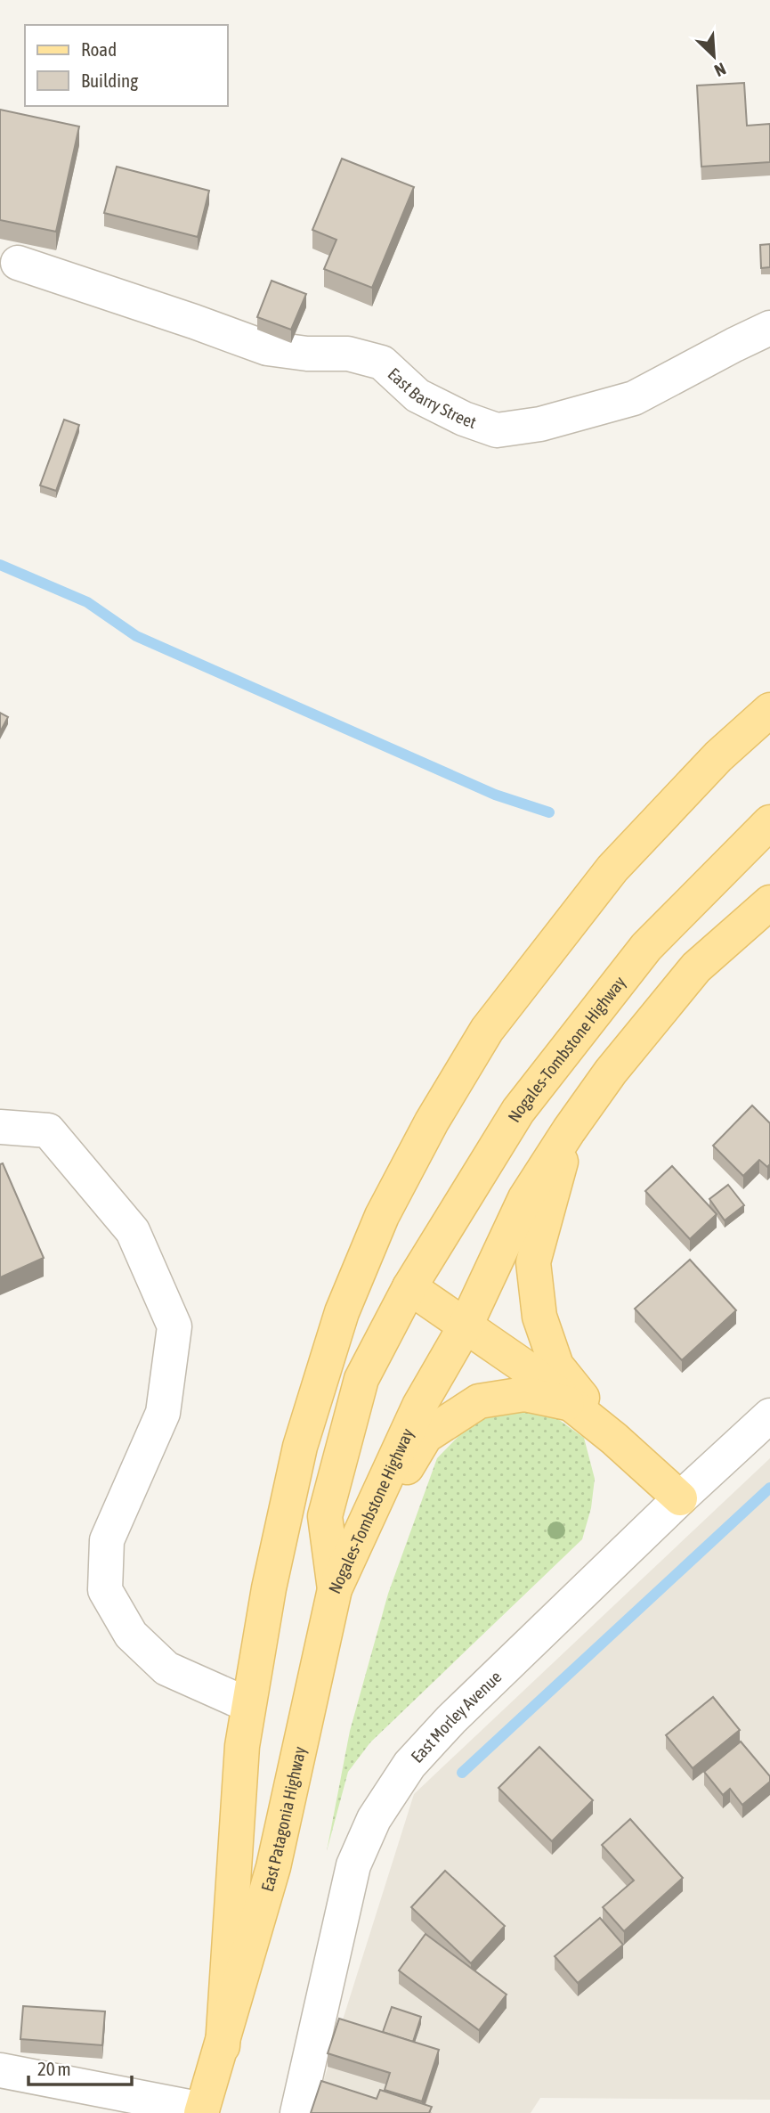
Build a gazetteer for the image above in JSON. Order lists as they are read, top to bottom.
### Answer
{
  "streets": {
    "main road": ["Nogales-Tombstone Highway", "East Patagonia Highway"],
    "street": ["East Barry Street", "East Morley Avenue"]
  },
  "crossings": [
    ["Nogales-Tombstone Highway", "East Patagonia Highway"]
  ],
  "legend": ["Road", "Building"],
  "scale_bar": "20 m",
  "north": "bottom right"
}
